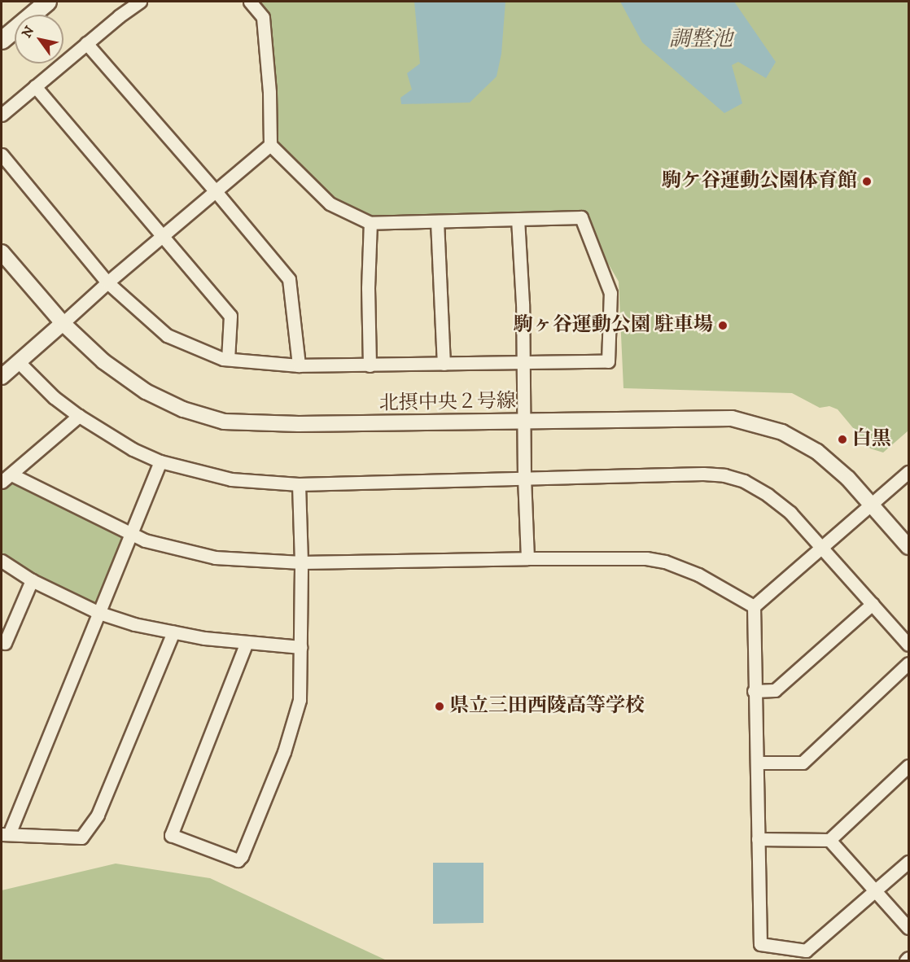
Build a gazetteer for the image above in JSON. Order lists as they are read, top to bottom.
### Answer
{
  "streets": {
    "street": ["北摂中央２号線"]
  },
  "water": ["調整池"],
  "places": [
    "駒ケ谷運動公園体育館",
    "駒ヶ谷運動公園 駐車場",
    "白黒",
    "県立三田西陵高等学校"
  ],
  "north": "top left"
}
